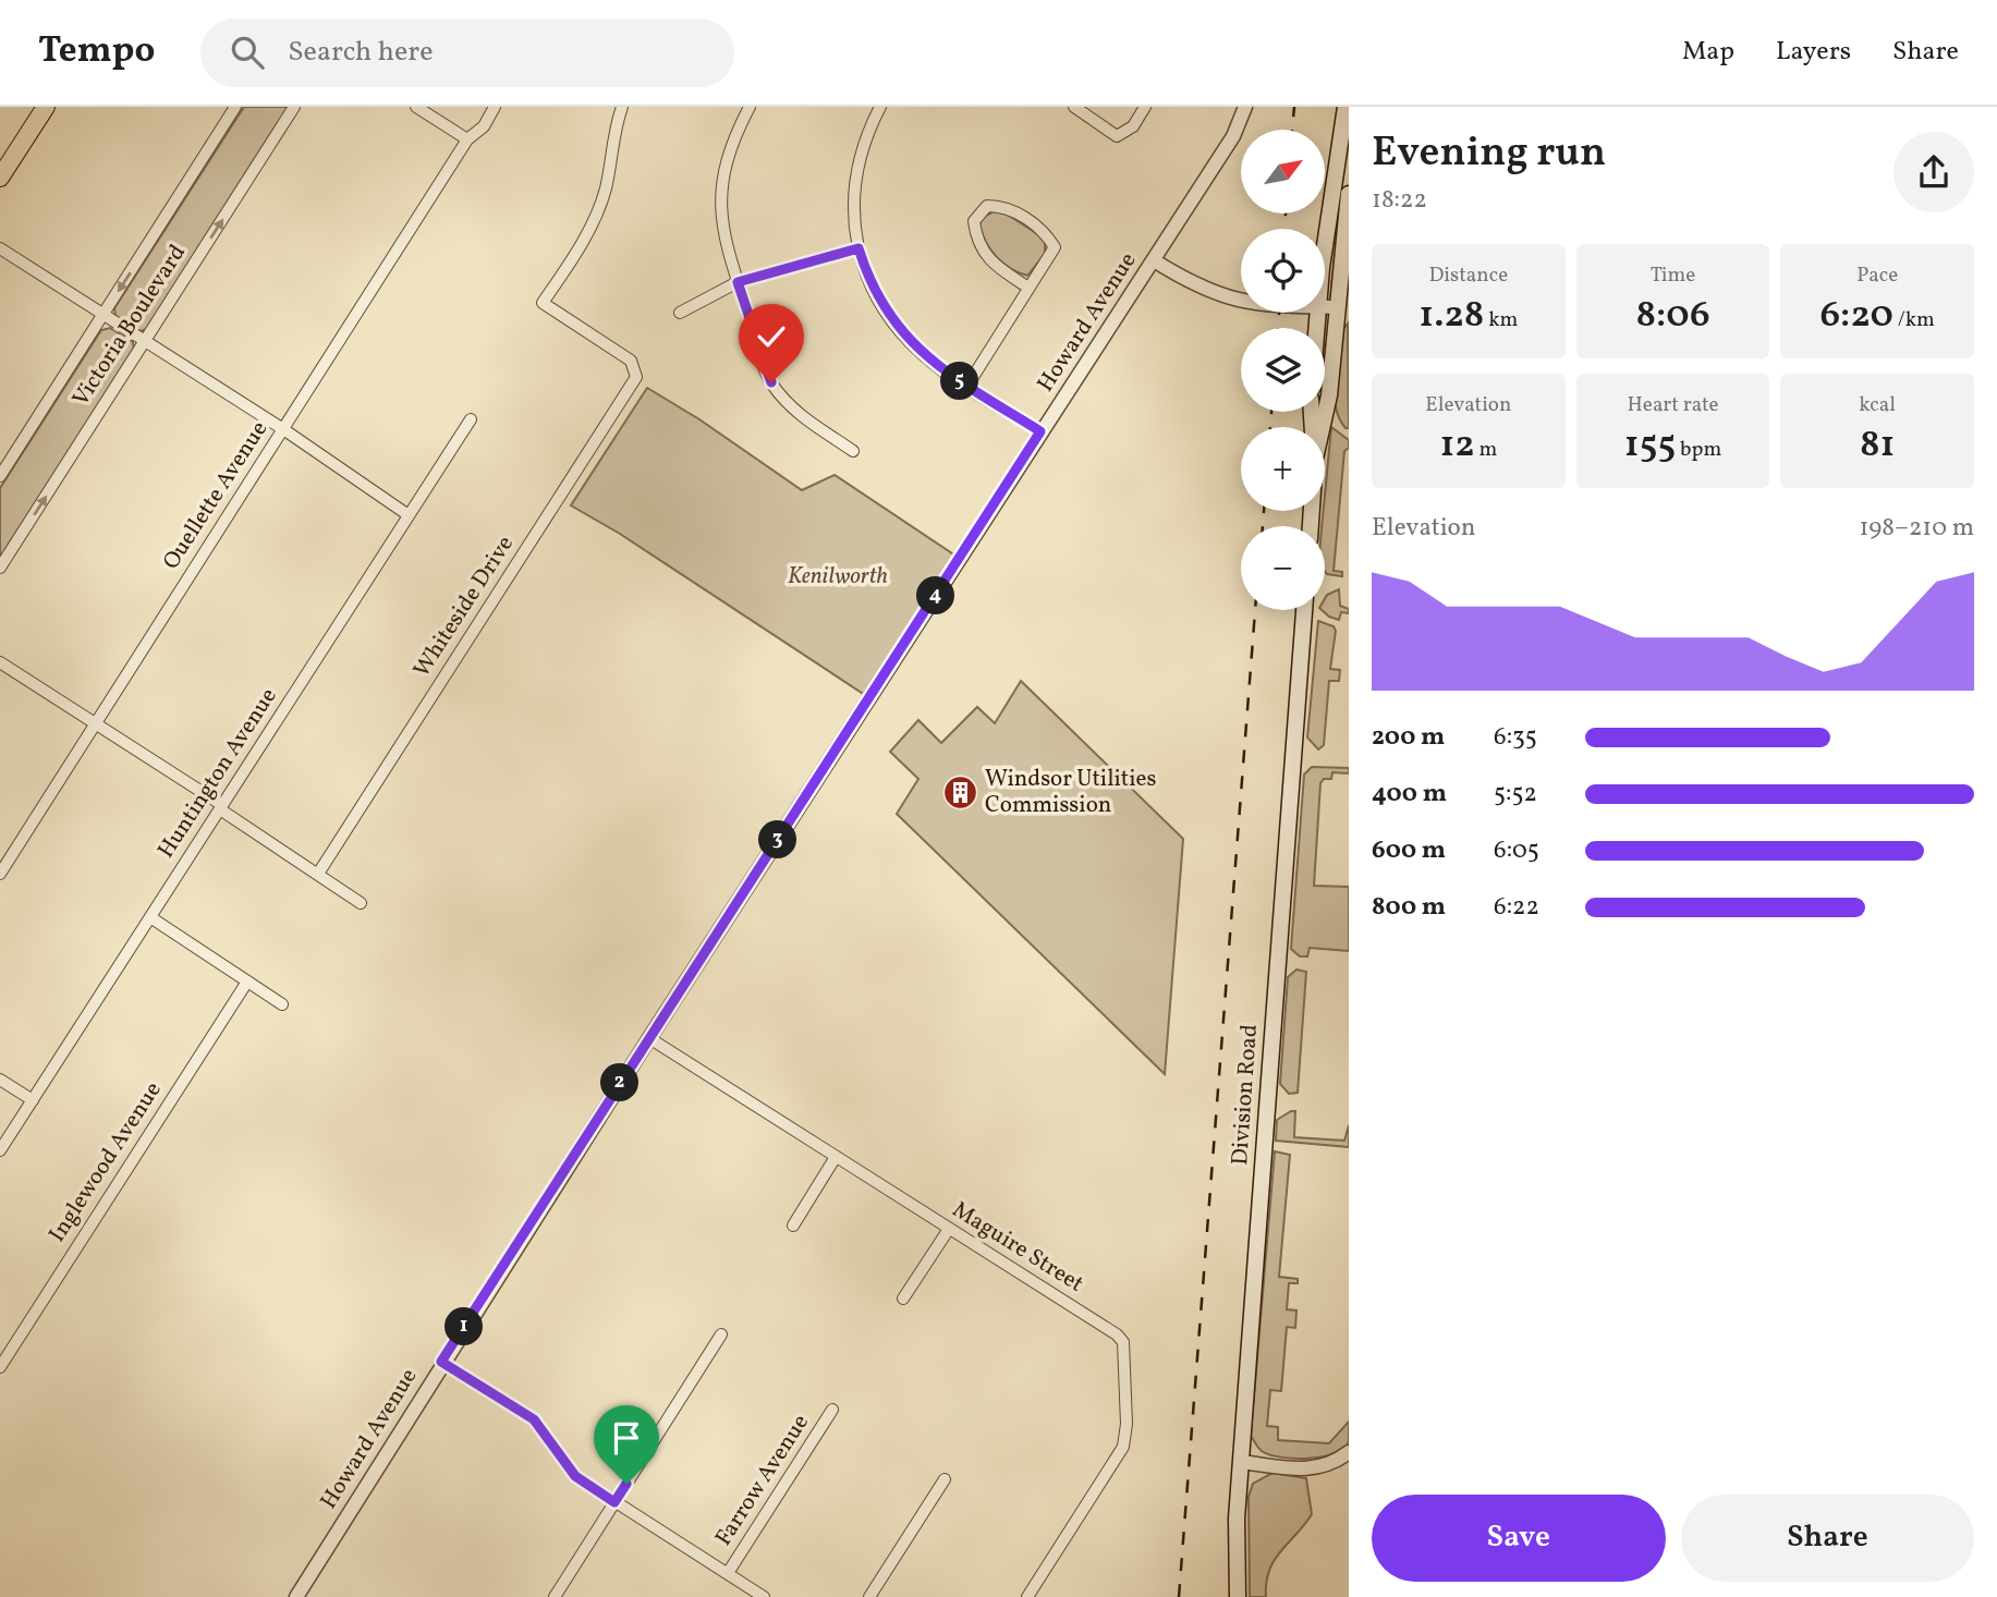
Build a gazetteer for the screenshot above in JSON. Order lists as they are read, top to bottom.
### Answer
{
  "streets": {
    "main road": ["Division Road"],
    "street": [
      "Howard Avenue",
      "Victoria Boulevard",
      "Ouellette Avenue",
      "Whiteside Drive",
      "Huntington Avenue",
      "Inglewood Avenue",
      "Maguire Street",
      "Farrow Avenue"
    ]
  },
  "crossings": [
    ["Howard Avenue", "Maguire Street"]
  ],
  "parks": ["Kenilworth"],
  "places": {
    "building": ["Windsor Utilities Commission"]
  },
  "north": "top right",
  "page": {
    "header": "Tempo",
    "search": "Search here",
    "nav": ["Map", "Layers", "Share"],
    "heading": ["Evening run", "18:22"],
    "map_buttons": ["+", "−"],
    "stats": [
      ["Distance", "1.28 km"],
      ["Time", "8:06"],
      ["Pace", "6:20 /km"],
      ["Elevation", "12 m"],
      ["Heart rate", "155 bpm"],
      ["kcal", "81"]
    ],
    "pins": [
      "5",
      "4",
      "3",
      "2",
      "1"
    ],
    "chart": ["Elevation", "198–210 m"],
    "list": [
      {
        "name": "200 m",
        "note": "6:35"
      },
      {
        "name": "400 m",
        "note": "5:52"
      },
      {
        "name": "600 m",
        "note": "6:05"
      },
      {
        "name": "800 m",
        "note": "6:22"
      }
    ],
    "buttons": ["Save", "Share"]
  }
}
